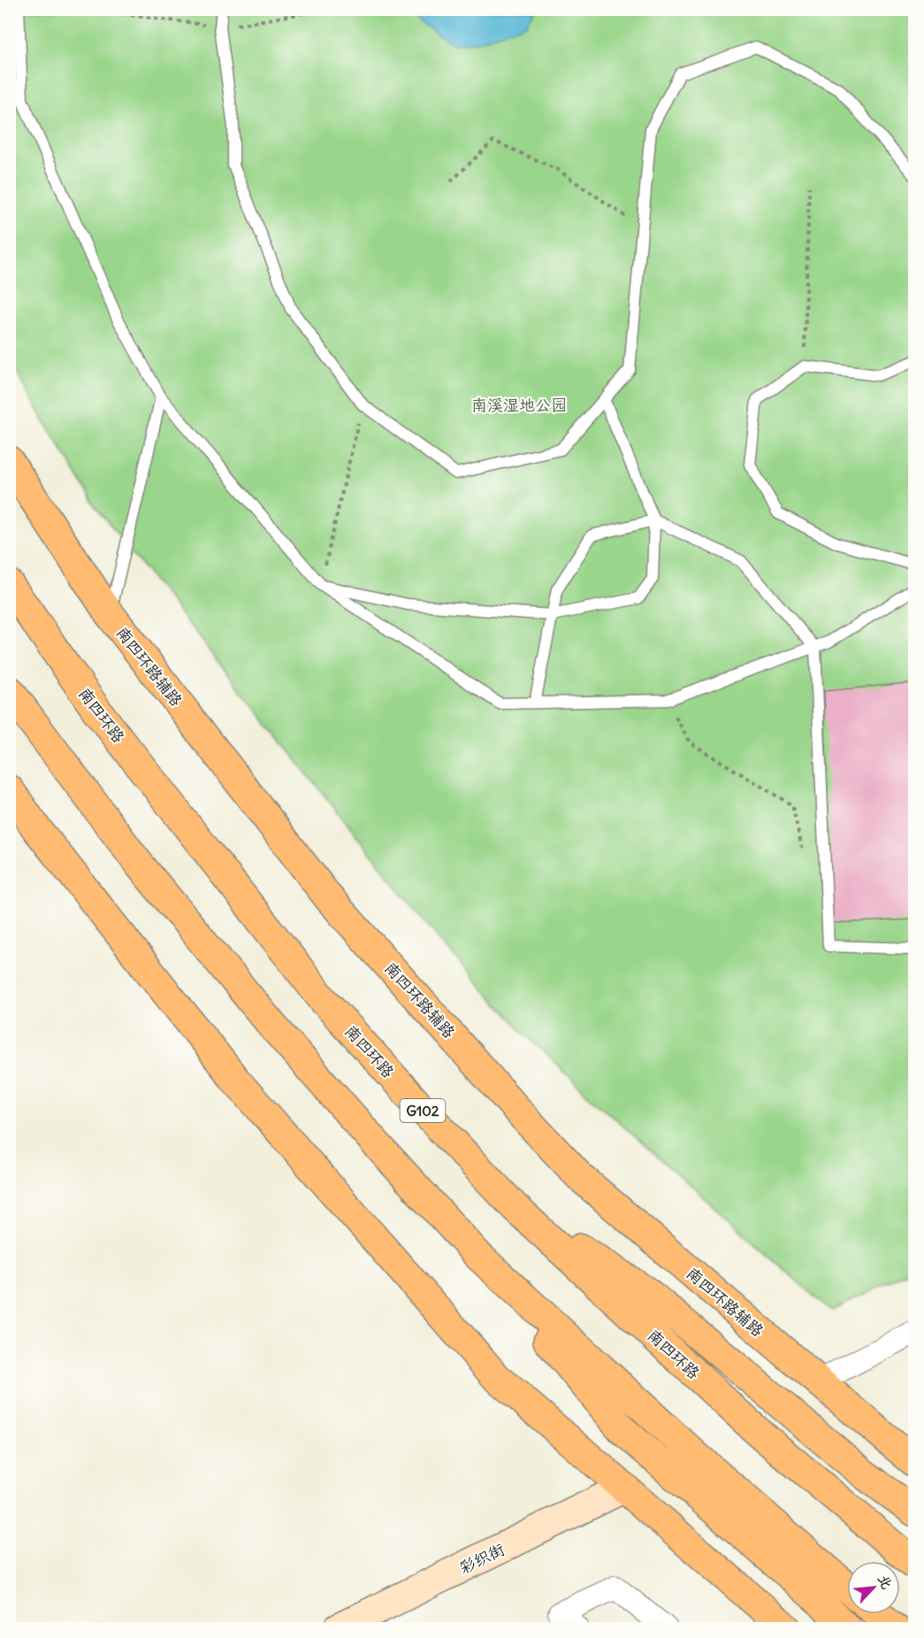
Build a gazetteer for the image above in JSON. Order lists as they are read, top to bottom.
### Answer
{
  "streets": {
    "main road": ["南四环路辅路", "南四环路", "G102"],
    "street": ["彩织街"]
  },
  "parks": ["南溪湿地公园"],
  "north": "top right"
}
